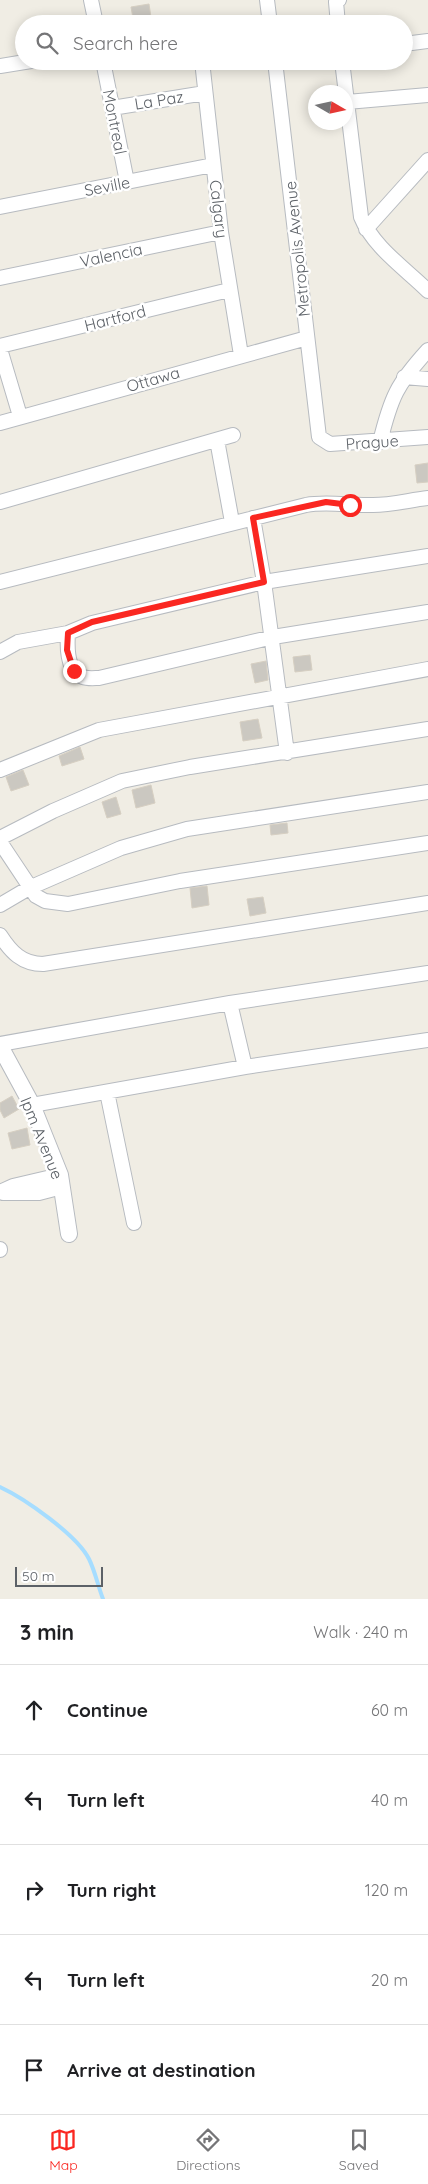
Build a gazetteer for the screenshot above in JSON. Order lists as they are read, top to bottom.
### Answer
{
  "streets": {
    "street": [
      "La Paz",
      "Montreal",
      "Seville",
      "Calgary",
      "Metropolis Avenue",
      "Valencia",
      "Hartford",
      "Ottawa",
      "Prague",
      "Ipm Avenue"
    ]
  },
  "crossings": [
    ["La Paz", "Montreal"],
    ["La Paz", "Calgary"],
    ["Montreal", "Seville"],
    ["Seville", "Calgary"],
    ["Calgary", "Valencia"],
    ["Calgary", "Hartford"],
    ["Calgary", "Ottawa"],
    ["Metropolis Avenue", "Ottawa"],
    ["Metropolis Avenue", "Prague"]
  ],
  "scale_bar": "50 m",
  "north": "right",
  "page": {
    "search": "Search here",
    "scale": "50 m",
    "heading": ["3 min", "Walk · 240 m"],
    "list": [
      ["Continue", "60 m"],
      ["Turn left", "40 m"],
      ["Turn right", "120 m"],
      ["Turn left", "20 m"],
      "Arrive at destination"
    ],
    "nav": ["Map", "Directions", "Saved"]
  }
}
